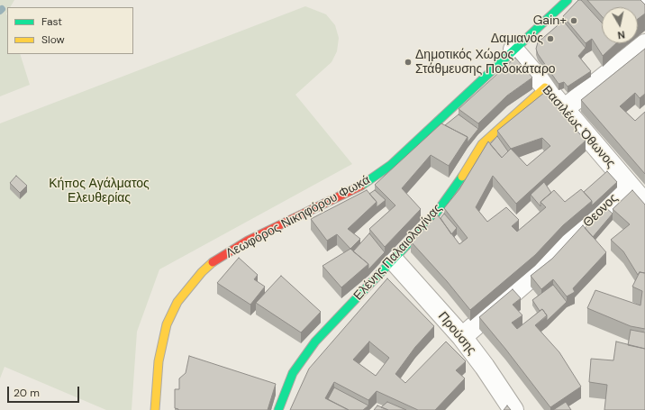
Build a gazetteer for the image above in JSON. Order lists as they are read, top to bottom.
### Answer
{
  "streets": {
    "street": [
      "Βασιλέως Όθωνος",
      "Θεονος",
      "Λεωφόρος Νικηφόρου Φωκά",
      "Ελένης Παλαιολογίνας",
      "Προύσης"
    ]
  },
  "crossings": [
    ["Βασιλέως Όθωνος", "Θεονος"],
    ["Βασιλέως Όθωνος", "Λεωφόρος Νικηφόρου Φωκά"],
    ["Βασιλέως Όθωνος", "Ελένης Παλαιολογίνας"],
    ["Θεονος", "Προύσης"],
    ["Ελένης Παλαιολογίνας", "Προύσης"]
  ],
  "parks": ["Κήπος Αγάλματος Ελευθερίας"],
  "places": ["Gain+", "Δαμιανός", "Δημοτικός Χώρος Στάθμευσης Ποδοκάταρο"],
  "legend": ["Fast", "Slow"],
  "scale_bar": "20 m",
  "north": "bottom"
}
